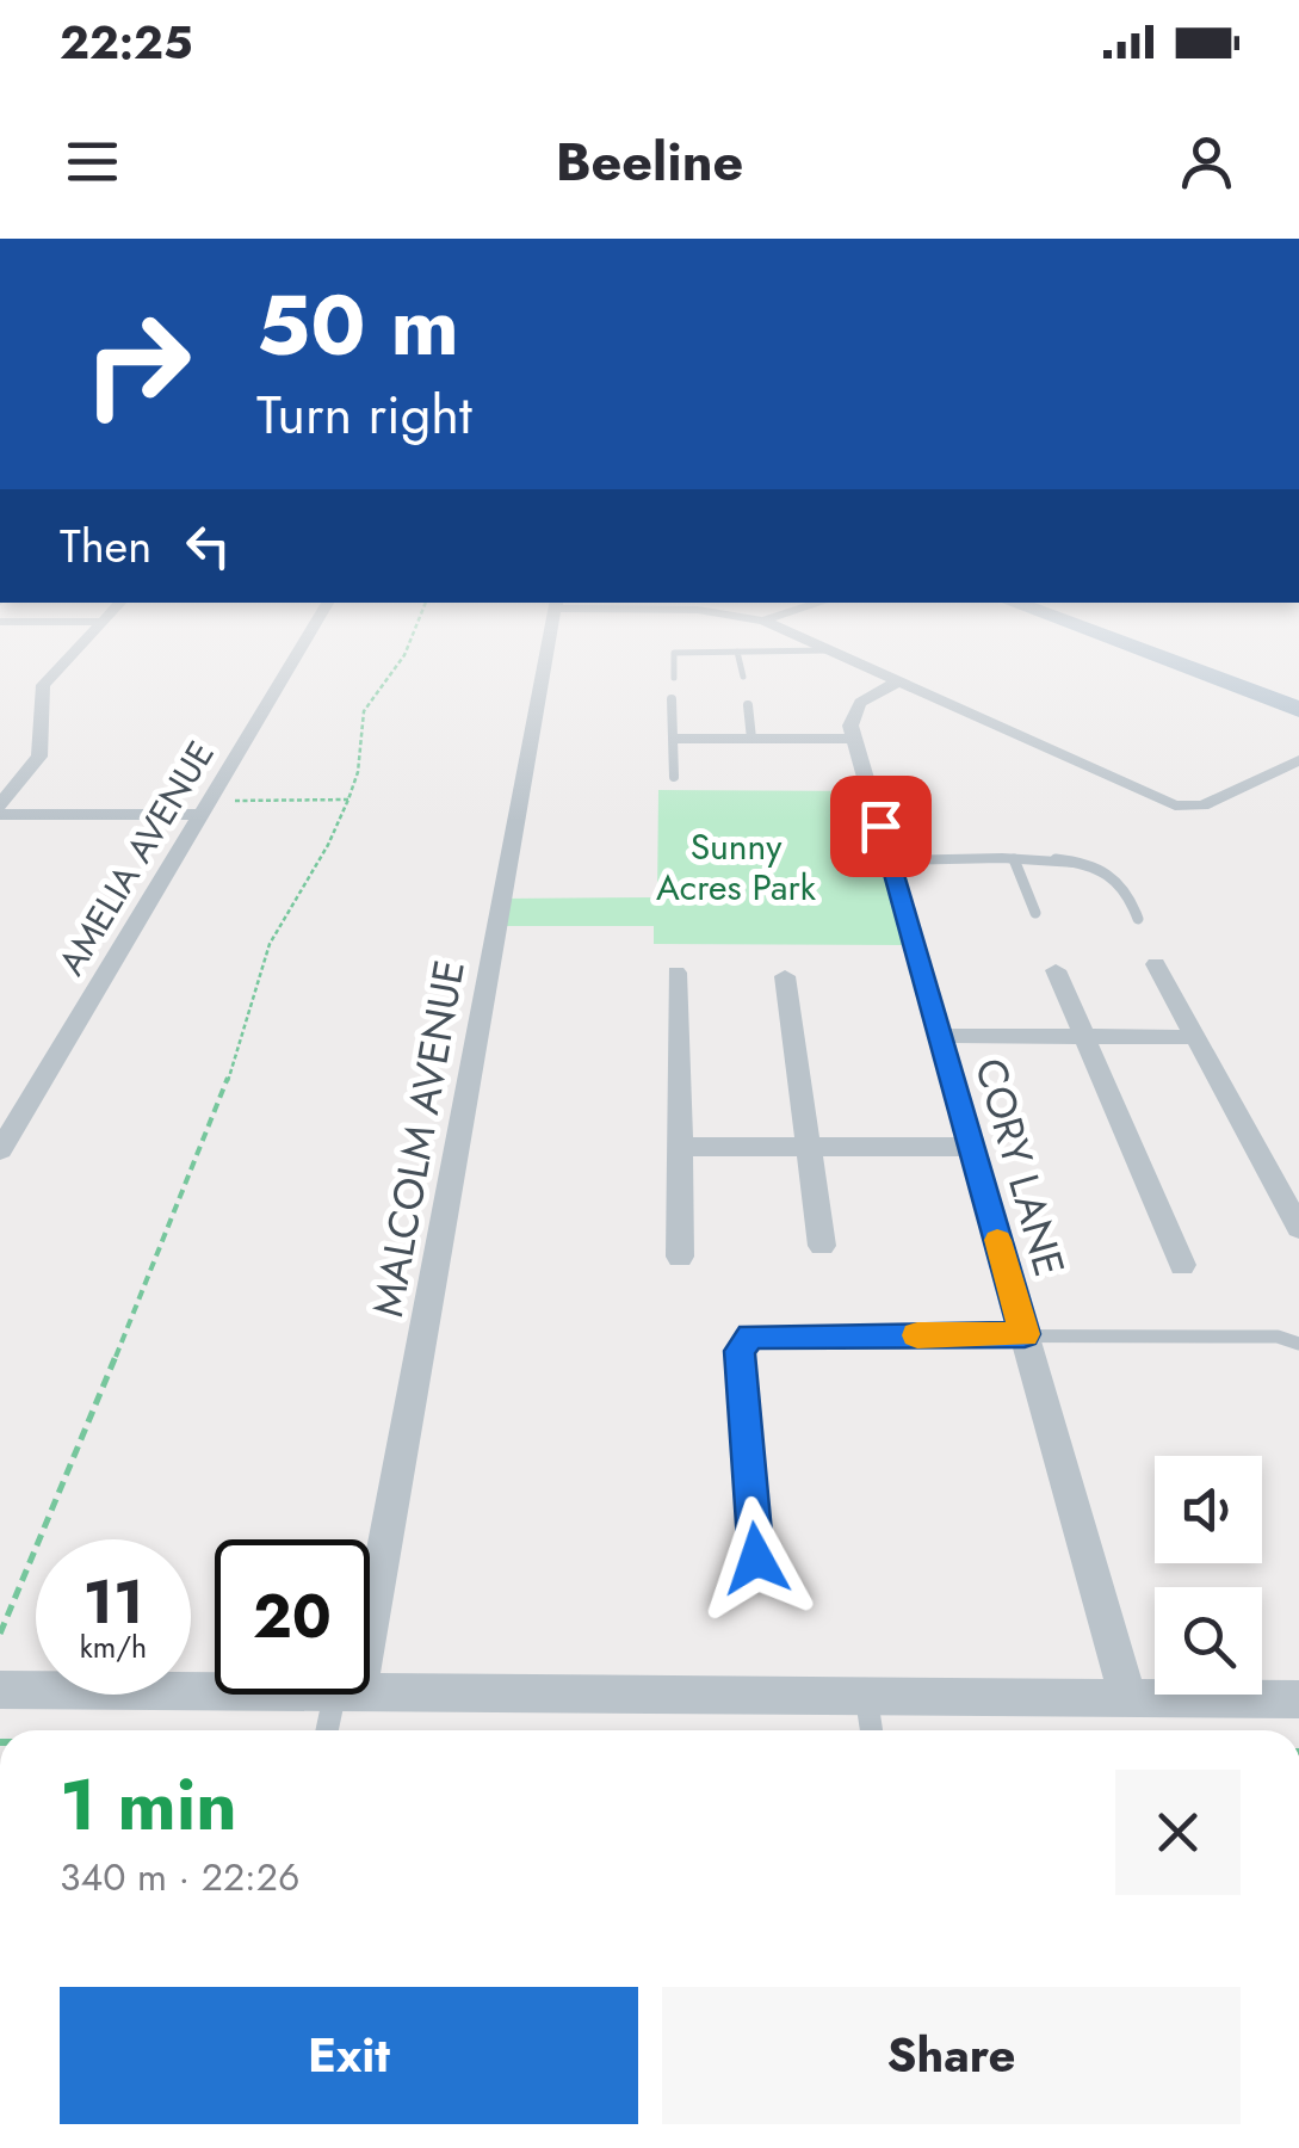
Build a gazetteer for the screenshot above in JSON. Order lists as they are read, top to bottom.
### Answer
{
  "streets": {
    "street": ["AMELIA AVENUE", "MALCOLM AVENUE", "CORY LANE"]
  },
  "parks": ["Sunny Acres Park"],
  "page": {
    "status": "22:25",
    "header": "Beeline",
    "turn": ["50 m", "Turn right"],
    "then": "Then",
    "speed": "11 km/h",
    "limit": "20",
    "heading": ["1 min", "340 m · 22:26"],
    "buttons": ["Exit", "Share"]
  }
}
